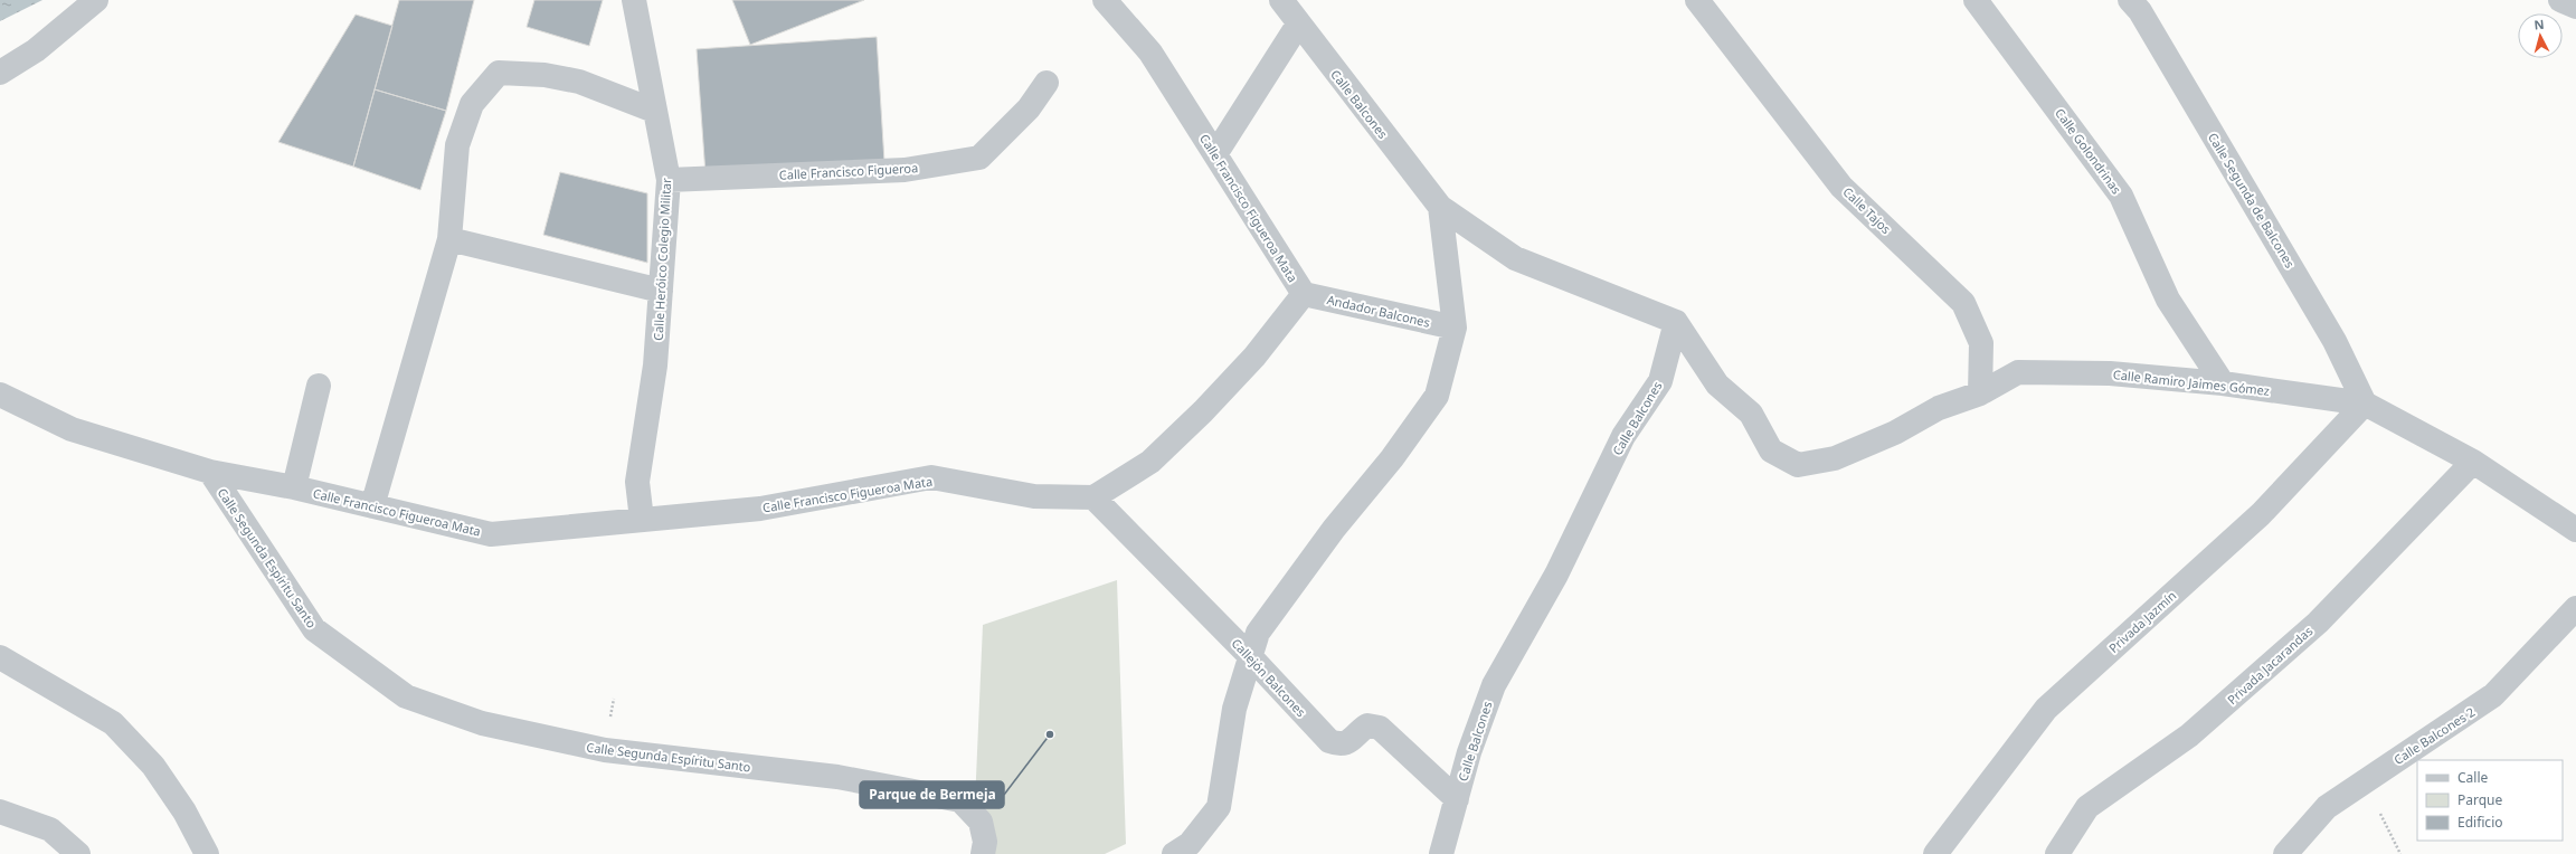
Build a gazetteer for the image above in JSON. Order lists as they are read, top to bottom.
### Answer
{
  "streets": {
    "street": [
      "Calle Balcones",
      "Calle Golondrinas",
      "Calle Francisco Figueroa",
      "Calle Segunda de Balcones",
      "Calle Francisco Figueroa Mata",
      "Calle Tajos",
      "Calle Heróico Colegio Militar",
      "Andador Balcones",
      "Calle Ramiro Jaimes Gómez",
      "Calle Segunda Espíritu Santo",
      "Privada Jazmín",
      "Privada Jacarandas",
      "Callejón Balcones",
      "Calle Balcones 2"
    ]
  },
  "crossings": [
    ["Calle Balcones", "Callejón Balcones"],
    ["Calle Golondrinas", "Calle Ramiro Jaimes Gómez"],
    ["Calle Francisco Figueroa", "Calle Heróico Colegio Militar"],
    ["Calle Segunda de Balcones", "Calle Ramiro Jaimes Gómez"],
    ["Calle Segunda de Balcones", "Privada Jazmín"],
    ["Calle Francisco Figueroa Mata", "Calle Heróico Colegio Militar"],
    ["Calle Francisco Figueroa Mata", "Andador Balcones"],
    ["Calle Francisco Figueroa Mata", "Calle Segunda Espíritu Santo"],
    ["Calle Francisco Figueroa Mata", "Callejón Balcones"],
    ["Calle Tajos", "Calle Ramiro Jaimes Gómez"],
    ["Calle Ramiro Jaimes Gómez", "Privada Jazmín"]
  ],
  "places": ["Parque de Bermeja"],
  "legend": ["Calle", "Parque", "Edificio"],
  "north": "top"
}
